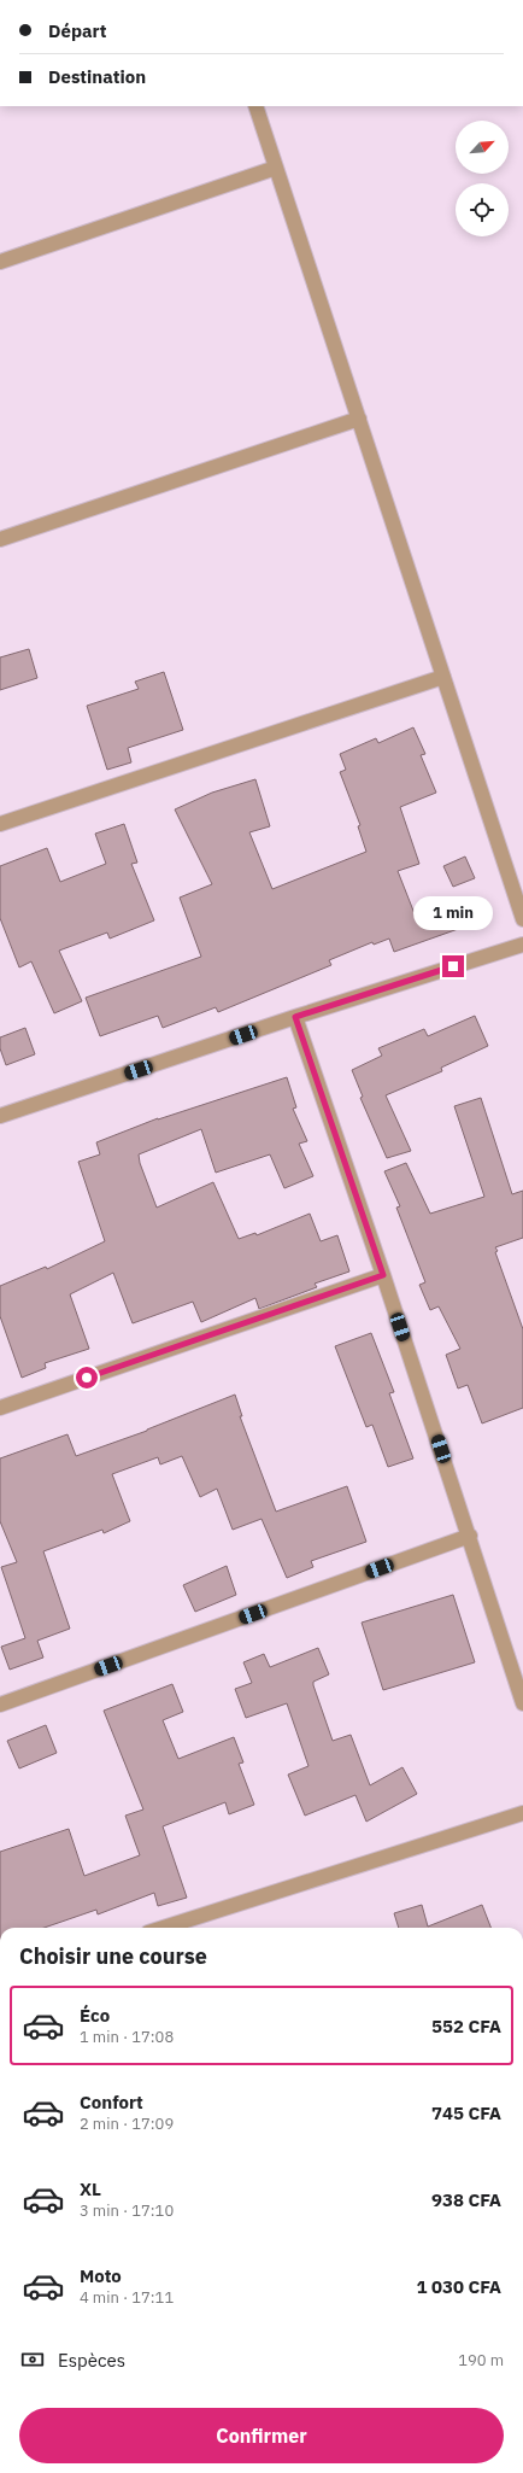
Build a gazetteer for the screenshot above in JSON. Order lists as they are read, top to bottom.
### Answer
{
  "north": "top right",
  "page": {
    "banner": ["Départ", "Destination"],
    "bubble": "1 min",
    "heading": "Choisir une course",
    "list": [
      {
        "name": "Éco",
        "note": "1 min · 17:08",
        "value": "552 CFA"
      },
      {
        "name": "Confort",
        "note": "2 min · 17:09",
        "value": "745 CFA"
      },
      {
        "name": "XL",
        "note": "3 min · 17:10",
        "value": "938 CFA"
      },
      {
        "name": "Moto",
        "note": "4 min · 17:11",
        "value": "1 030 CFA"
      }
    ],
    "pay": ["Espèces", "190 m"],
    "buttons": "Confirmer"
  }
}
